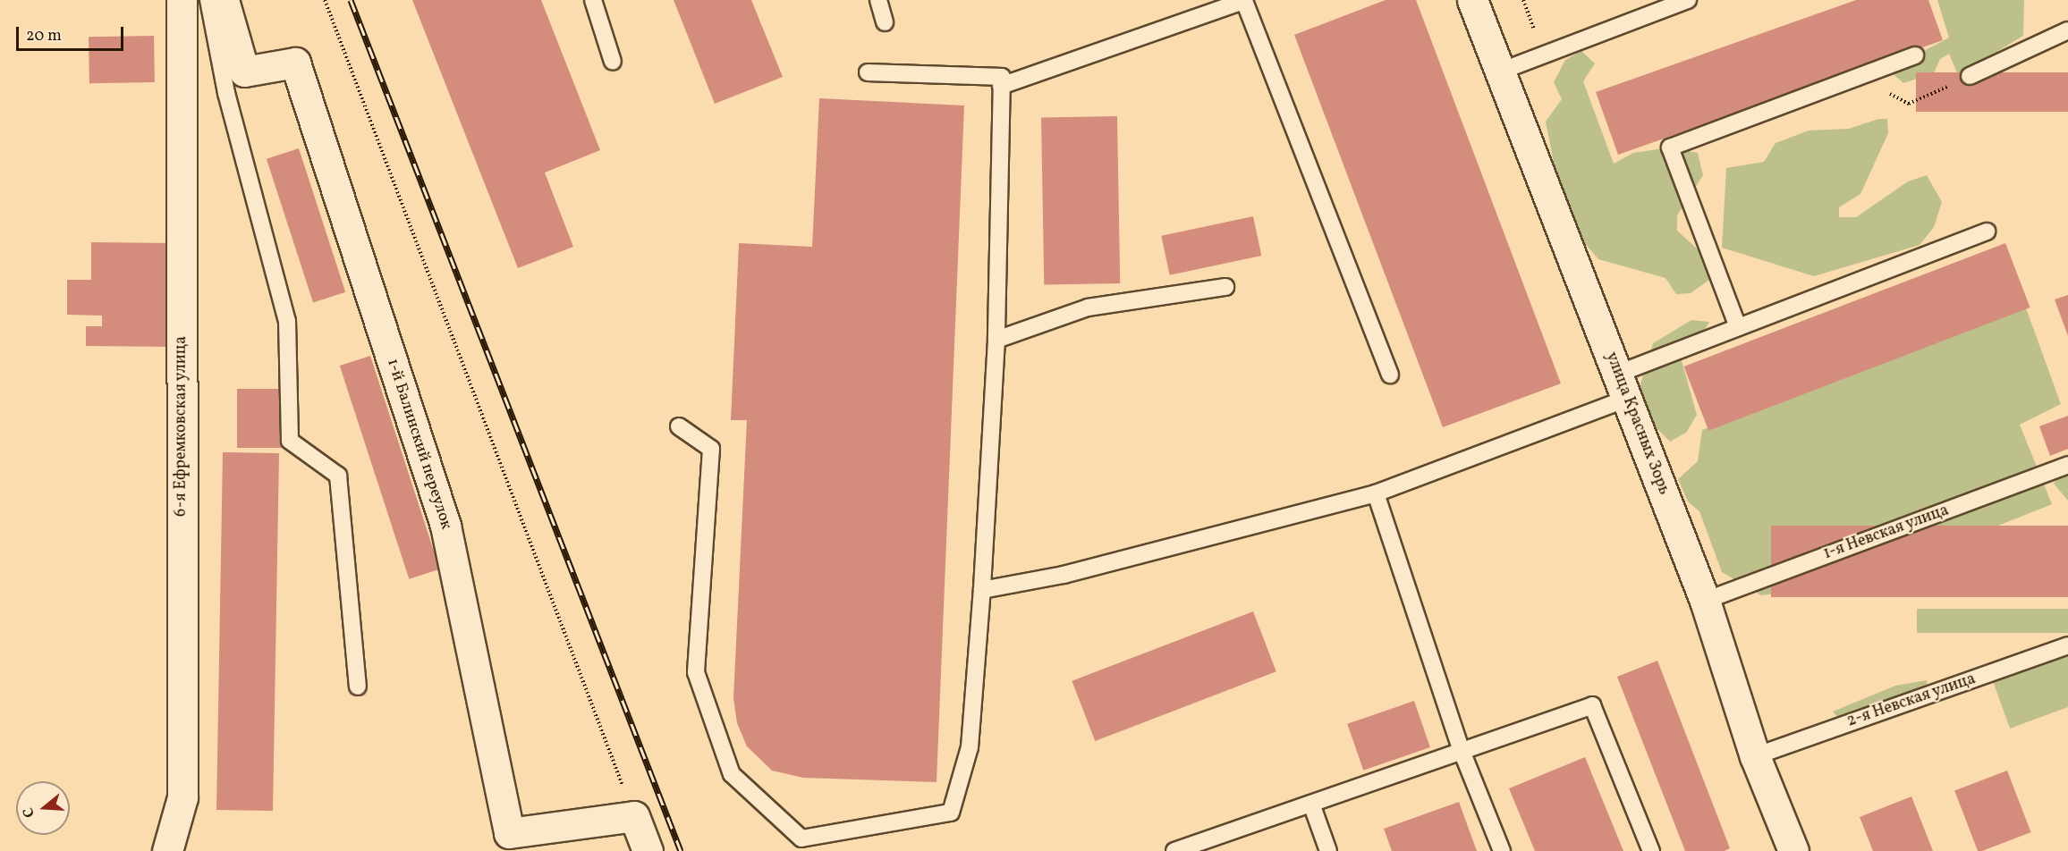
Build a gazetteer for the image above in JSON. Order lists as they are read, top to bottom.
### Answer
{
  "streets": {
    "street": ["улица Красных Зорь", "6-я Ефремковская улица", "1-й Балинский переулок"],
    "lane": ["1-я Невская улица", "2-я Невская улица"]
  },
  "crossings": [
    ["улица Красных Зорь", "1-я Невская улица"],
    ["улица Красных Зорь", "2-я Невская улица"]
  ],
  "scale_bar": "20 m",
  "north": "left"
}
